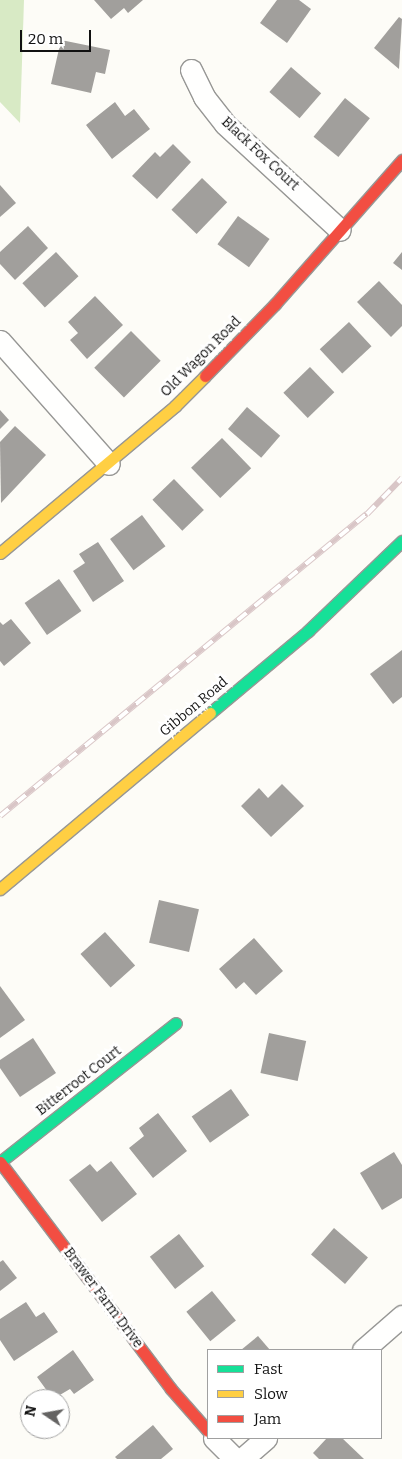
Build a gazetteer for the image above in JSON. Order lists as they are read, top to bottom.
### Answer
{
  "streets": {
    "street": [
      "Black Fox Court",
      "Old Wagon Road",
      "Gibbon Road",
      "Bitterroot Court",
      "Brawer Farm Drive"
    ]
  },
  "crossings": [
    ["Black Fox Court", "Old Wagon Road"],
    ["Bitterroot Court", "Brawer Farm Drive"]
  ],
  "legend": ["Fast", "Slow", "Jam"],
  "scale_bar": "20 m",
  "north": "left"
}
